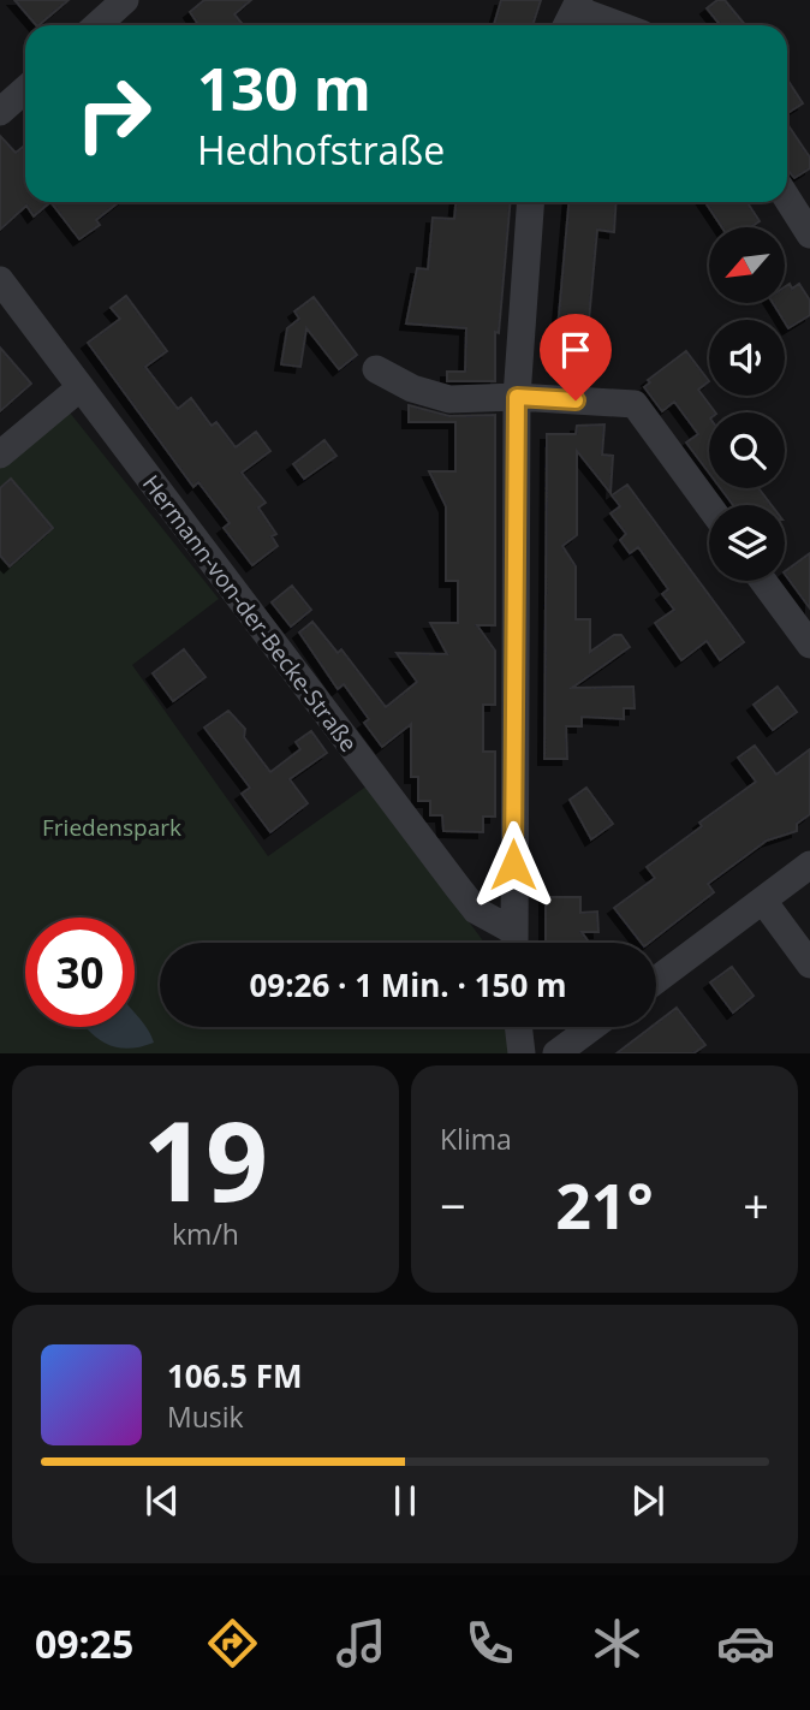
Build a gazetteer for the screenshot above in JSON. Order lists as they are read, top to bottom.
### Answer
{
  "streets": {
    "street": ["Hermann-von-der-Becke-Straße"]
  },
  "parks": ["Friedenspark"],
  "north": "bottom left",
  "page": {
    "turn": ["130 m", "Hedhofstraße"],
    "limit": "30",
    "trip": "09:26 · 1 Min. · 150 m",
    "tile": [
      ["19", "km/h"],
      "Klima"
    ],
    "heat": ["−", "21°", "+"],
    "song": ["106.5 FM", "Musik"],
    "tabs": "09:25"
  }
}
